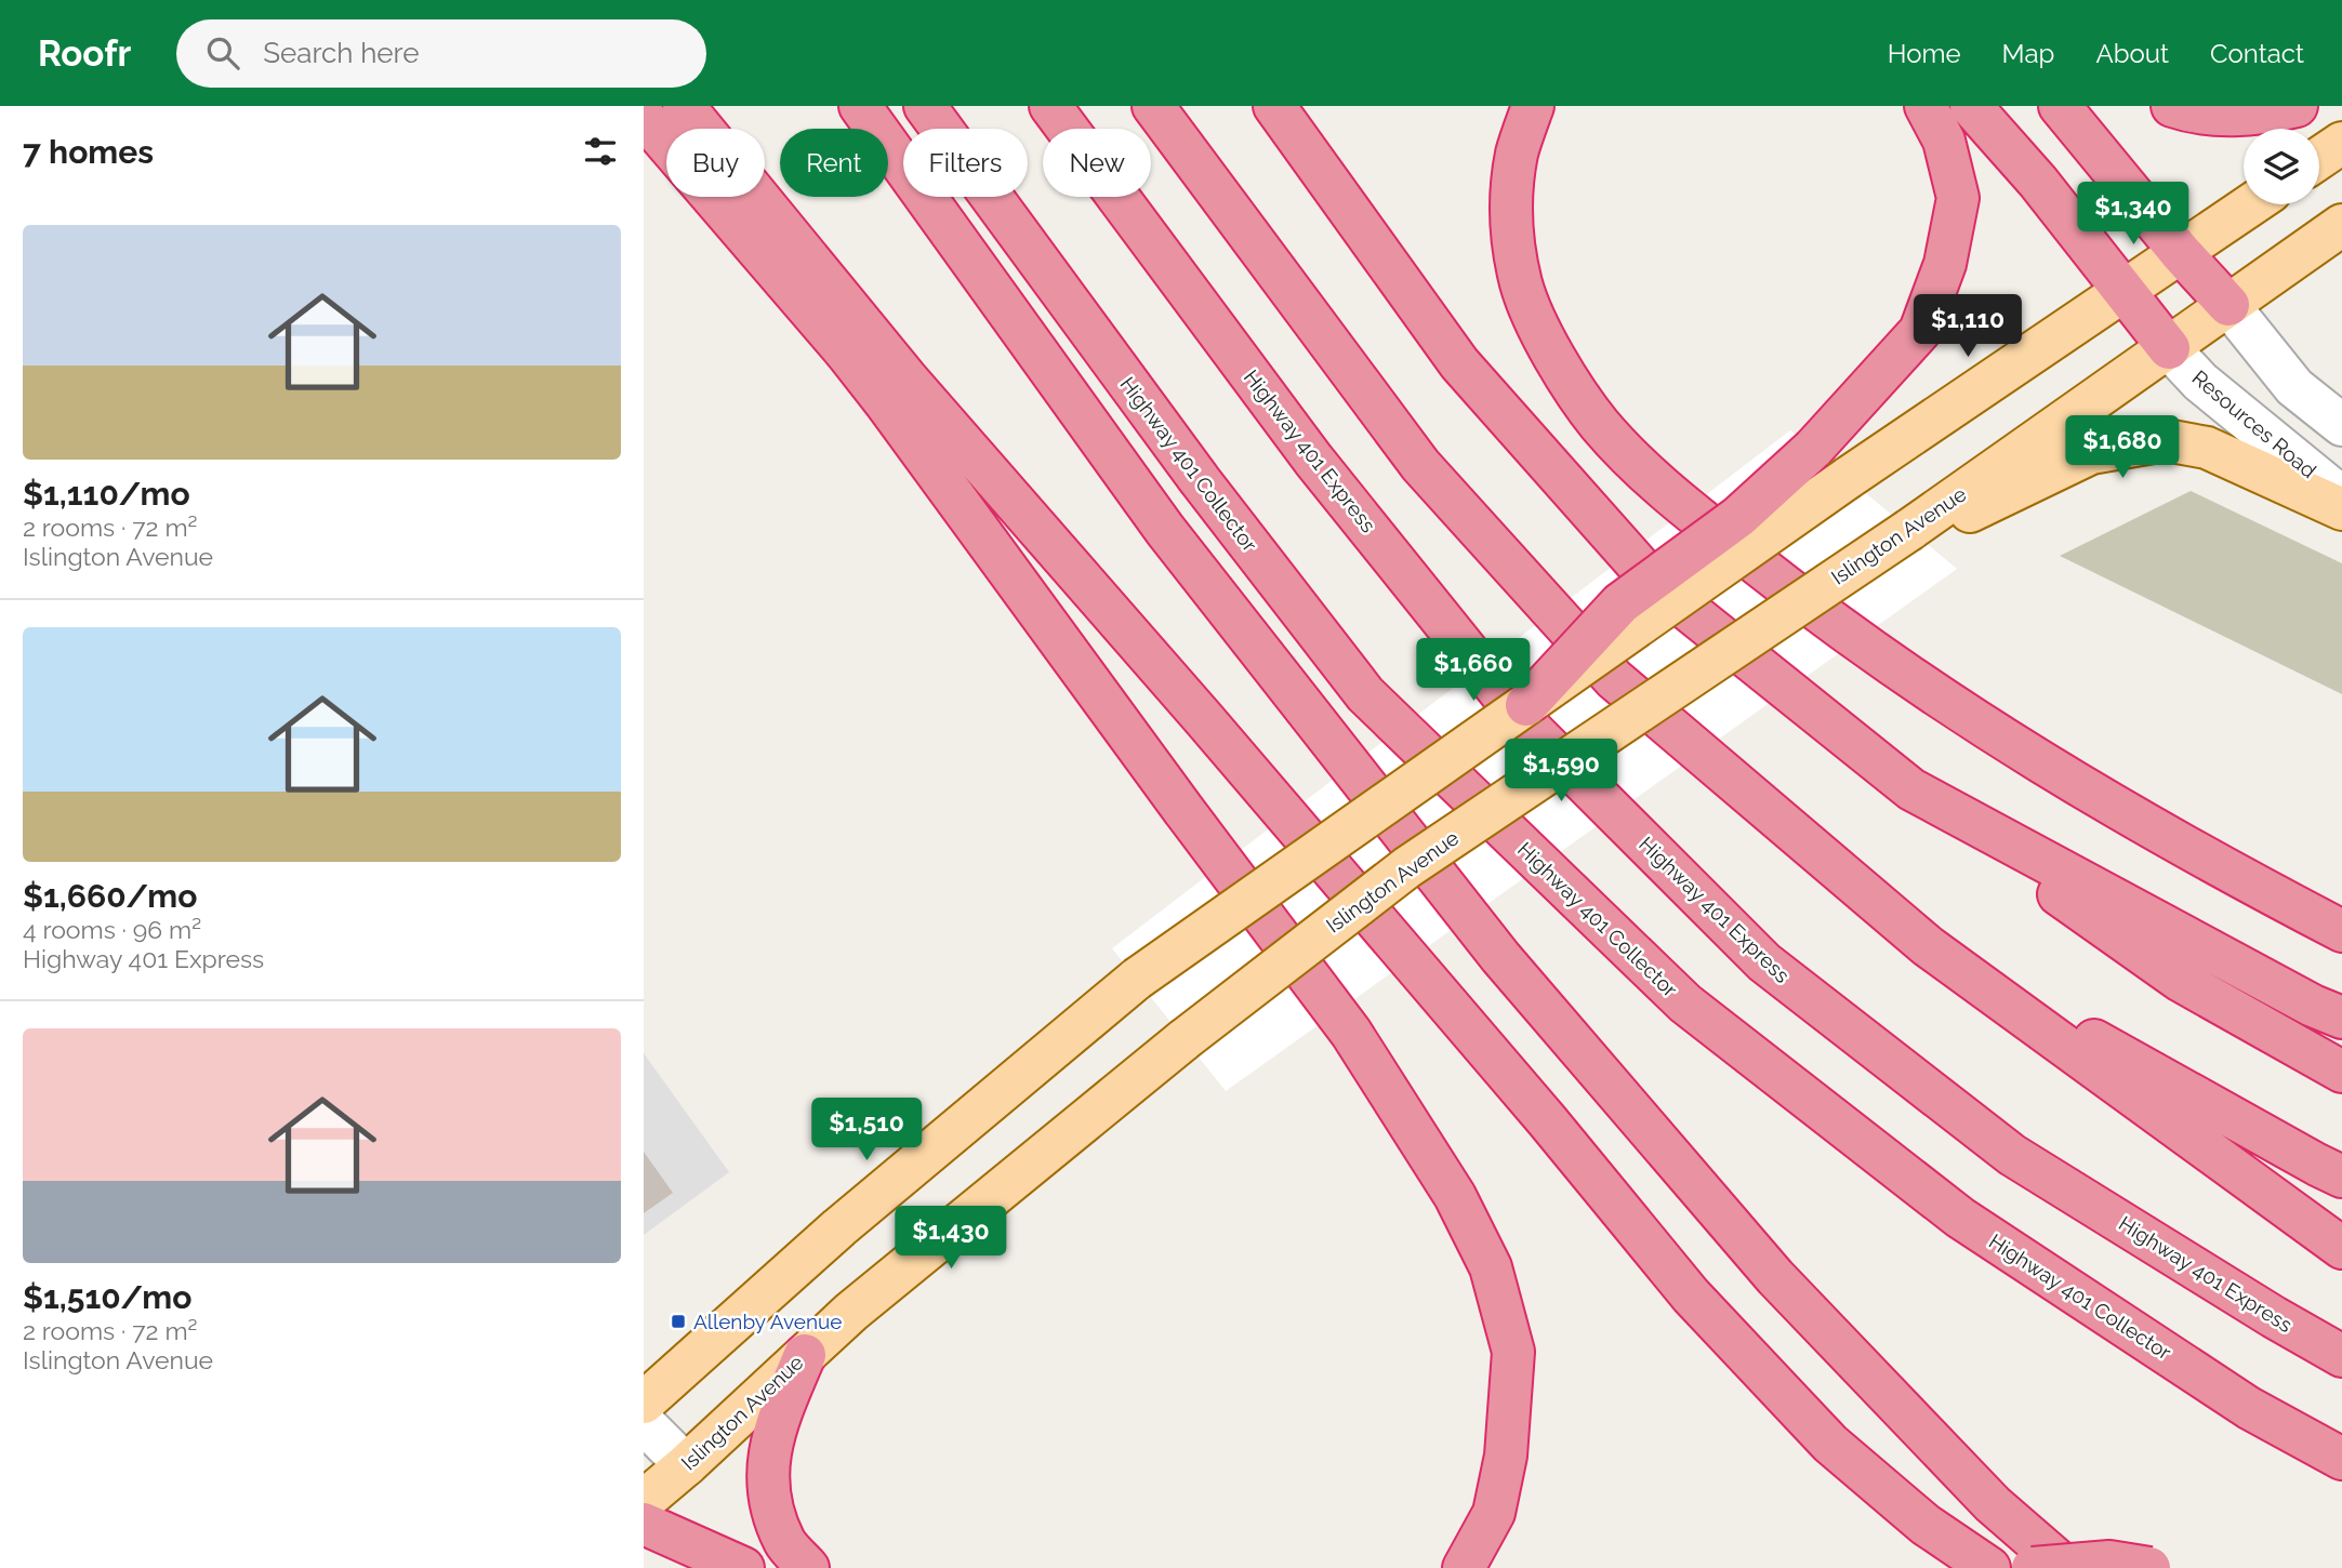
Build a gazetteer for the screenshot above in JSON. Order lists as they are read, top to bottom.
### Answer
{
  "streets": {
    "highway": ["Highway 401 Express", "Highway 401 Collector"],
    "main road": ["Islington Avenue"],
    "street": ["Resources Road"]
  },
  "crossings": [
    ["Resources Road", "Islington Avenue"]
  ],
  "places": {
    "transit": ["Allenby Avenue"]
  },
  "page": {
    "header": "Roofr",
    "search": "Search here",
    "nav": [
      "Home",
      "Map",
      "About",
      "Contact"
    ],
    "heading": "7 homes",
    "chip": [
      "Buy",
      "Rent",
      "Filters",
      "New"
    ],
    "price": [
      "$1,340",
      "$1,110",
      "$1,680",
      "$1,660",
      "$1,590",
      "$1,510",
      "$1,430"
    ],
    "list": [
      {
        "name": "$1,110/mo",
        "note": "2 rooms · 72 m² · Islington Avenue"
      },
      {
        "name": "$1,660/mo",
        "note": "4 rooms · 96 m² · Highway 401 Express"
      },
      {
        "name": "$1,510/mo",
        "note": "2 rooms · 72 m² · Islington Avenue"
      }
    ]
  }
}
